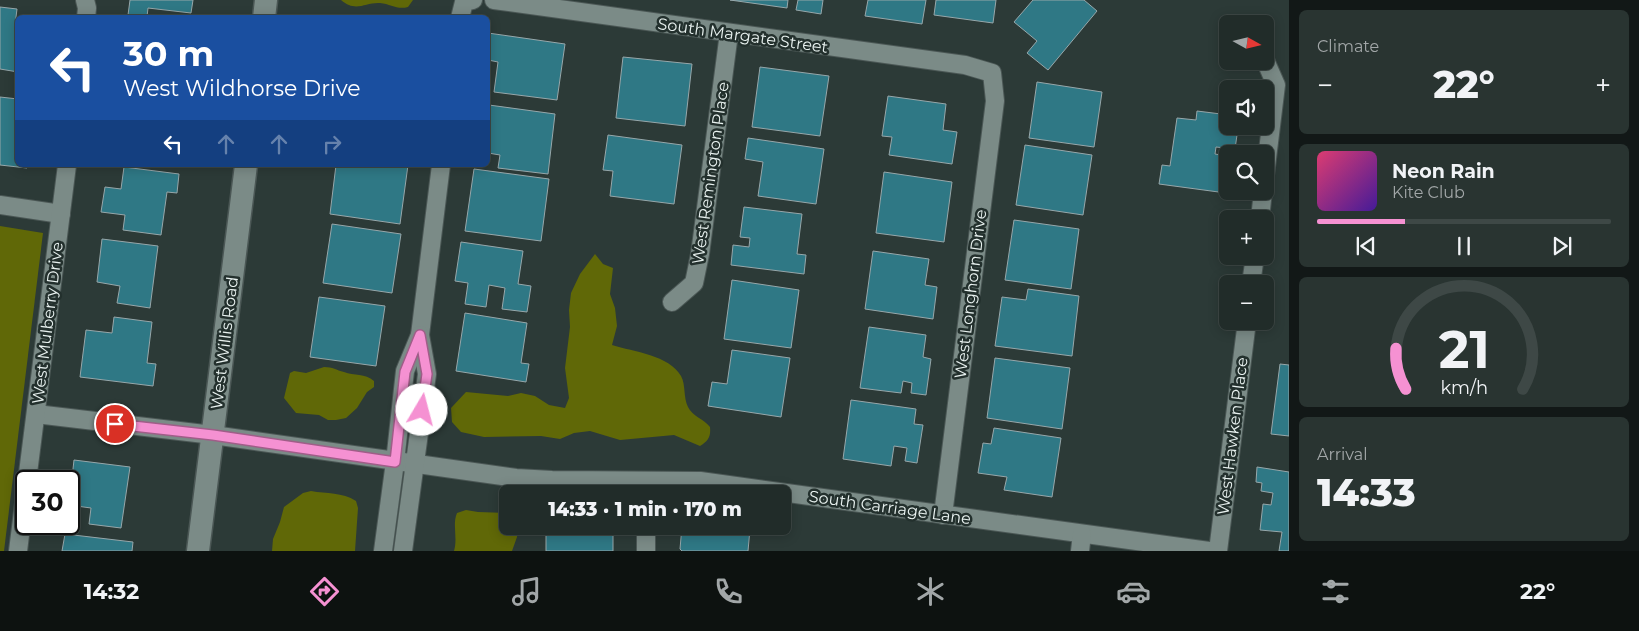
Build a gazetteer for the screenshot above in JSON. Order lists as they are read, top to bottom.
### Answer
{
  "streets": {
    "street": [
      "South Margate Street",
      "West Remington Place",
      "West Longhorn Drive",
      "West Mulberry Drive",
      "West Willis Road",
      "West Hawken Place",
      "South Carriage Lane"
    ]
  },
  "crossings": [
    ["South Margate Street", "West Remington Place"],
    ["South Margate Street", "West Longhorn Drive"],
    ["West Longhorn Drive", "South Carriage Lane"],
    ["West Mulberry Drive", "South Carriage Lane"],
    ["West Willis Road", "South Carriage Lane"]
  ],
  "north": "right",
  "page": {
    "tile": [
      "Climate",
      ["Arrival", "14:33"]
    ],
    "map_buttons": ["+", "−"],
    "turn": ["30 m", "West Wildhorse Drive"],
    "heat": ["−", "22°", "+"],
    "song": ["Neon Rain", "Kite Club"],
    "limit": "30",
    "trip": "14:33 · 1 min · 170 m",
    "tabs": ["14:32", "22°"],
    "gauge": ["21", "km/h"]
  }
}
